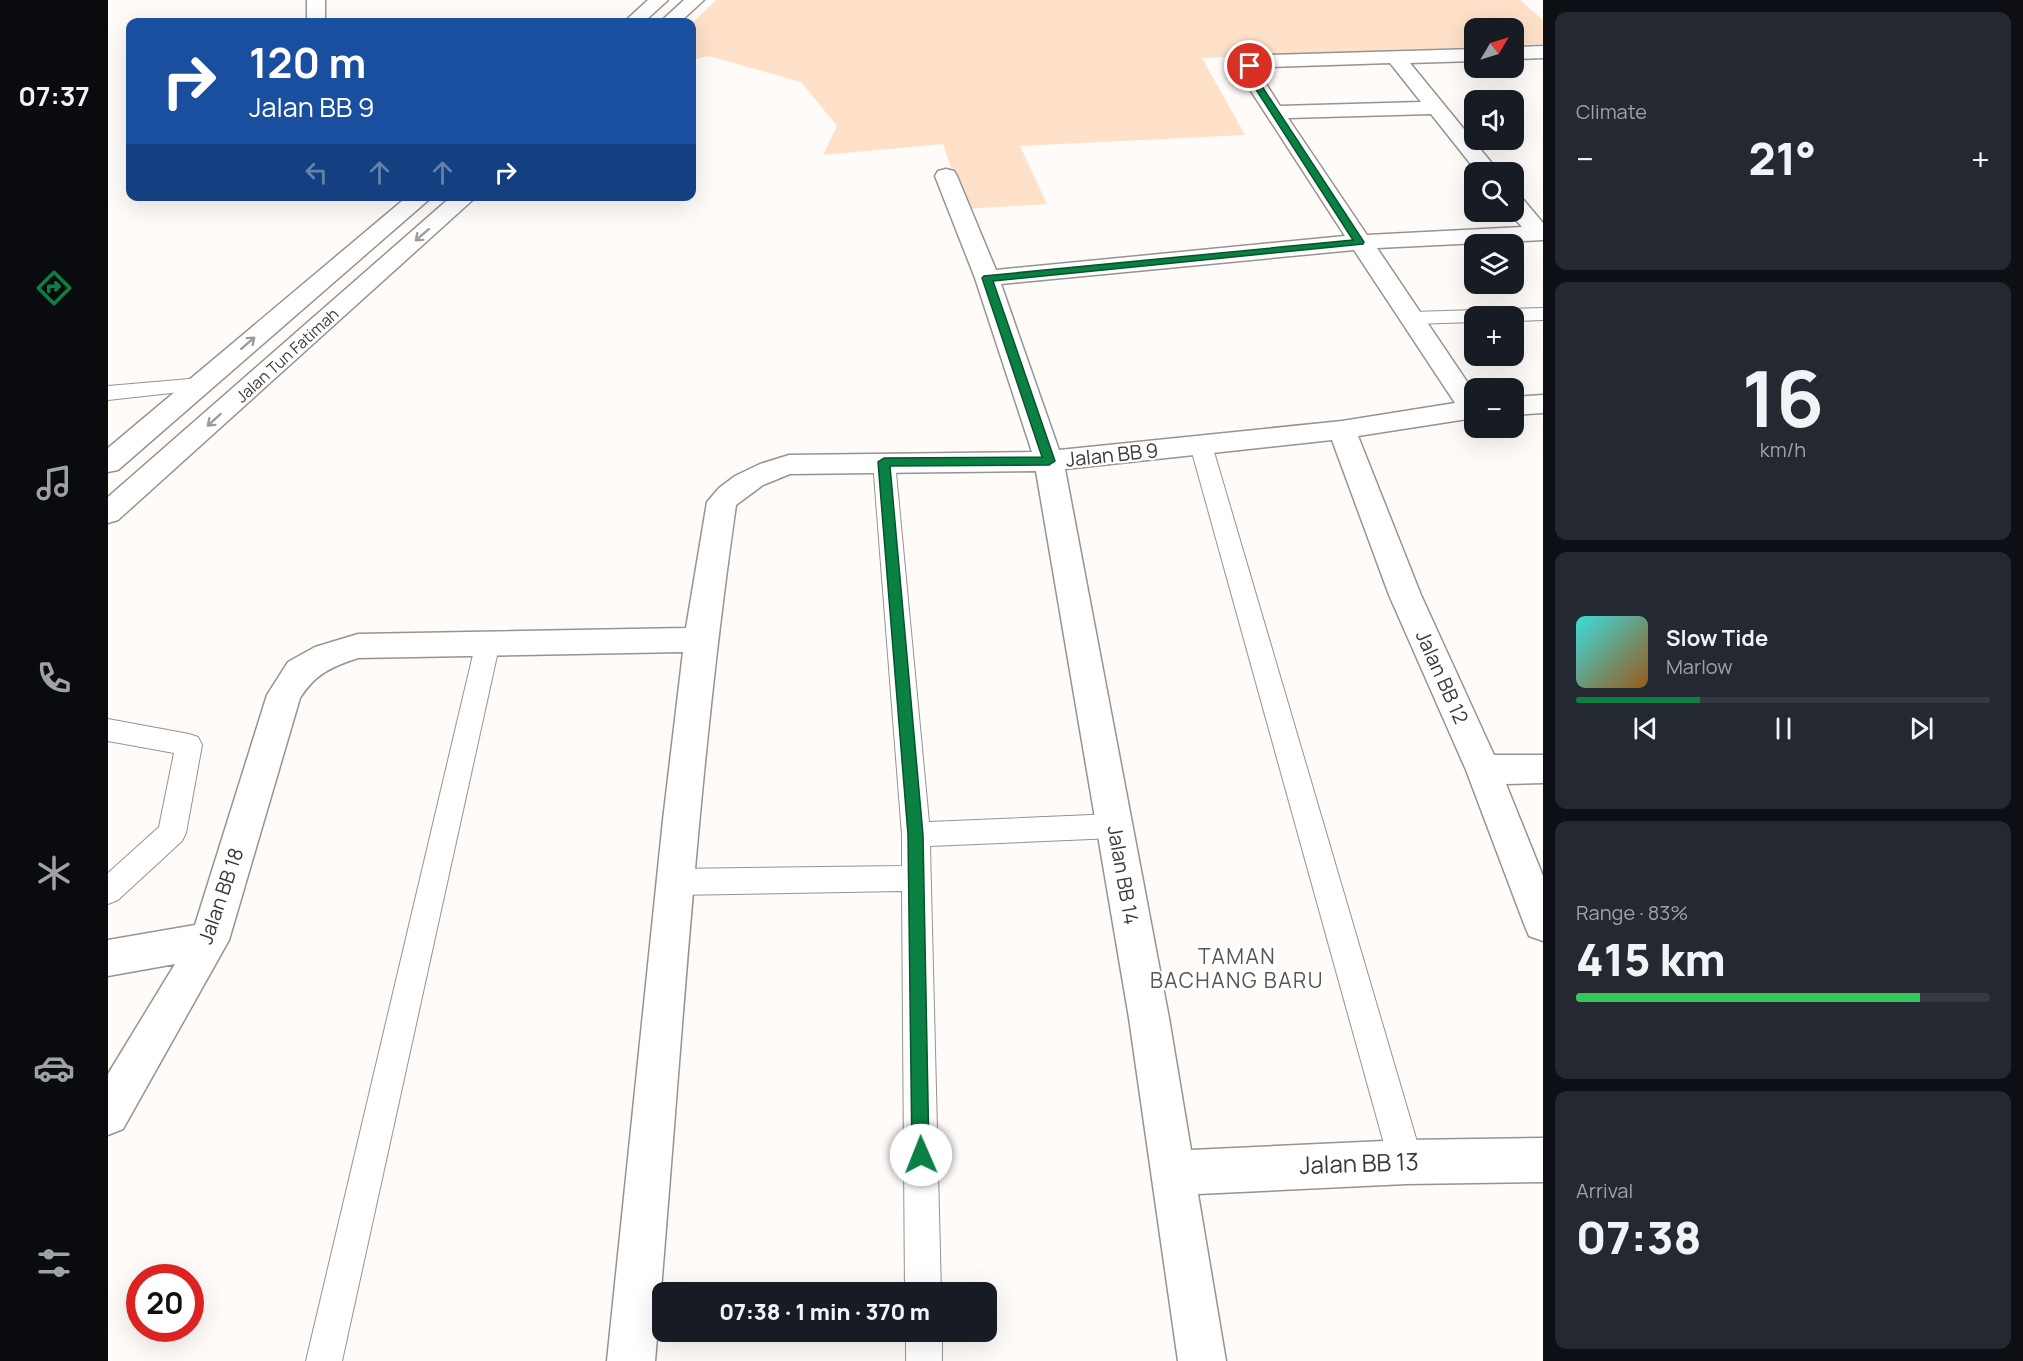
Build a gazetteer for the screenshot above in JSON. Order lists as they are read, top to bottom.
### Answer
{
  "streets": {
    "street": [
      "Jalan Tun Fatimah",
      "Jalan BB 9",
      "Jalan BB 12",
      "Jalan BB 14",
      "Jalan BB 18",
      "Jalan BB 13"
    ]
  },
  "crossings": [
    ["Jalan BB 9", "Jalan BB 12"],
    ["Jalan BB 9", "Jalan BB 14"],
    ["Jalan BB 9", "Jalan BB 18"],
    ["Jalan BB 14", "Jalan BB 13"]
  ],
  "districts": ["TAMAN BACHANG BARU"],
  "north": "top right",
  "page": {
    "tabs": "07:37",
    "tile": [
      "Climate",
      ["16", "km/h"],
      ["Range · 83%", "415 km"],
      ["Arrival", "07:38"]
    ],
    "map_buttons": ["+", "−"],
    "turn": ["120 m", "Jalan BB 9"],
    "heat": ["−", "21°", "+"],
    "song": ["Slow Tide", "Marlow"],
    "limit": "20",
    "trip": "07:38 · 1 min · 370 m"
  }
}
